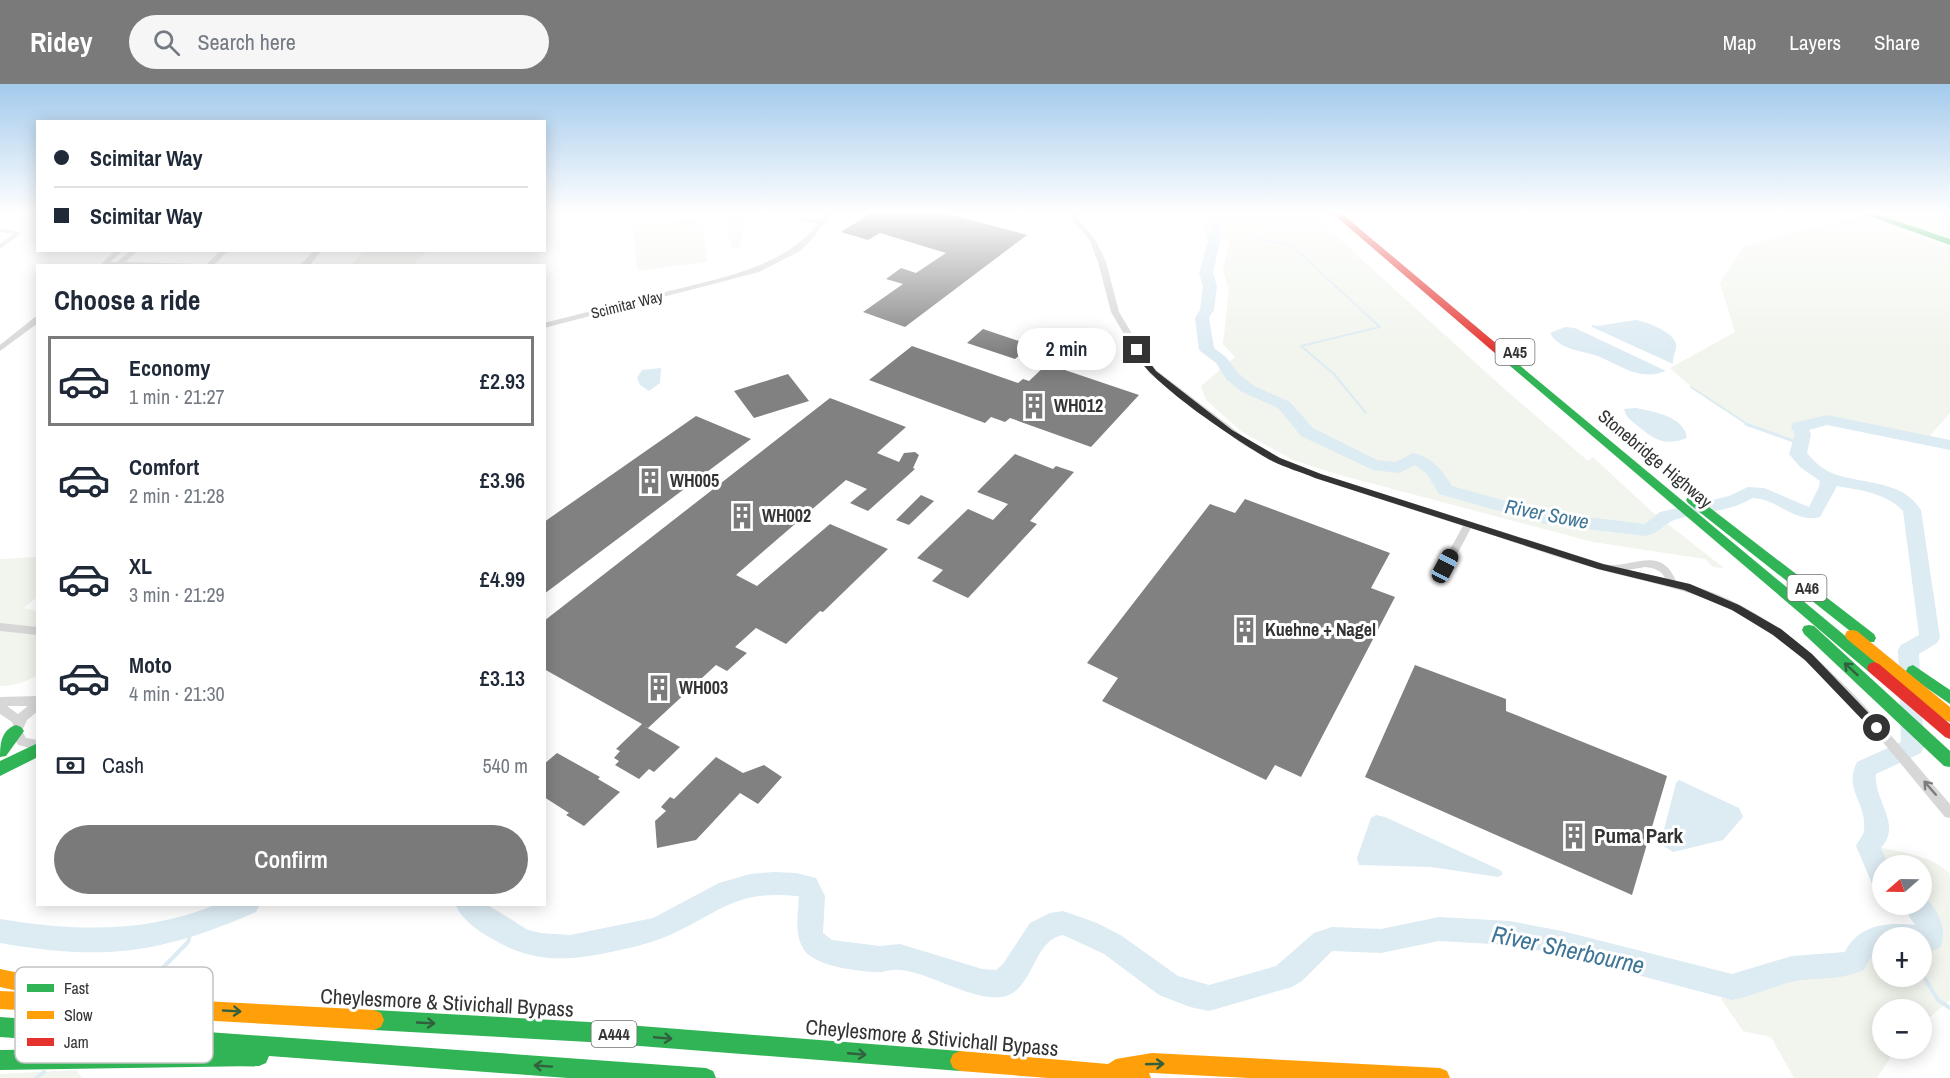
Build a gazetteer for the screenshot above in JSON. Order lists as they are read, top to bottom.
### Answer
{
  "streets": {
    "main road": [
      "A45",
      "Stonebridge Highway",
      "A46",
      "Cheylesmore & Stivichall Bypass",
      "A444"
    ],
    "street": ["Scimitar Way"]
  },
  "crossings": [
    ["Stonebridge Highway", "A46"]
  ],
  "water": ["River Sowe", "River Sherbourne"],
  "places": {
    "building": [
      "WH012",
      "WH005",
      "WH002",
      "Kuehne + Nagel",
      "WH003",
      "Puma Park"
    ]
  },
  "legend": ["Fast", "Slow", "Jam"],
  "north": "left",
  "page": {
    "header": "Ridey",
    "search": "Search here",
    "nav": ["Map", "Layers", "Share"],
    "banner": ["Scimitar Way", "Scimitar Way"],
    "heading": "Choose a ride",
    "bubble": "2 min",
    "list": [
      {
        "name": "Economy",
        "note": "1 min · 21:27",
        "value": "£2.93"
      },
      {
        "name": "Comfort",
        "note": "2 min · 21:28",
        "value": "£3.96"
      },
      {
        "name": "XL",
        "note": "3 min · 21:29",
        "value": "£4.99"
      },
      {
        "name": "Moto",
        "note": "4 min · 21:30",
        "value": "£3.13"
      }
    ],
    "pay": ["Cash", "540 m"],
    "buttons": "Confirm",
    "map_buttons": ["+", "−"]
  }
}
